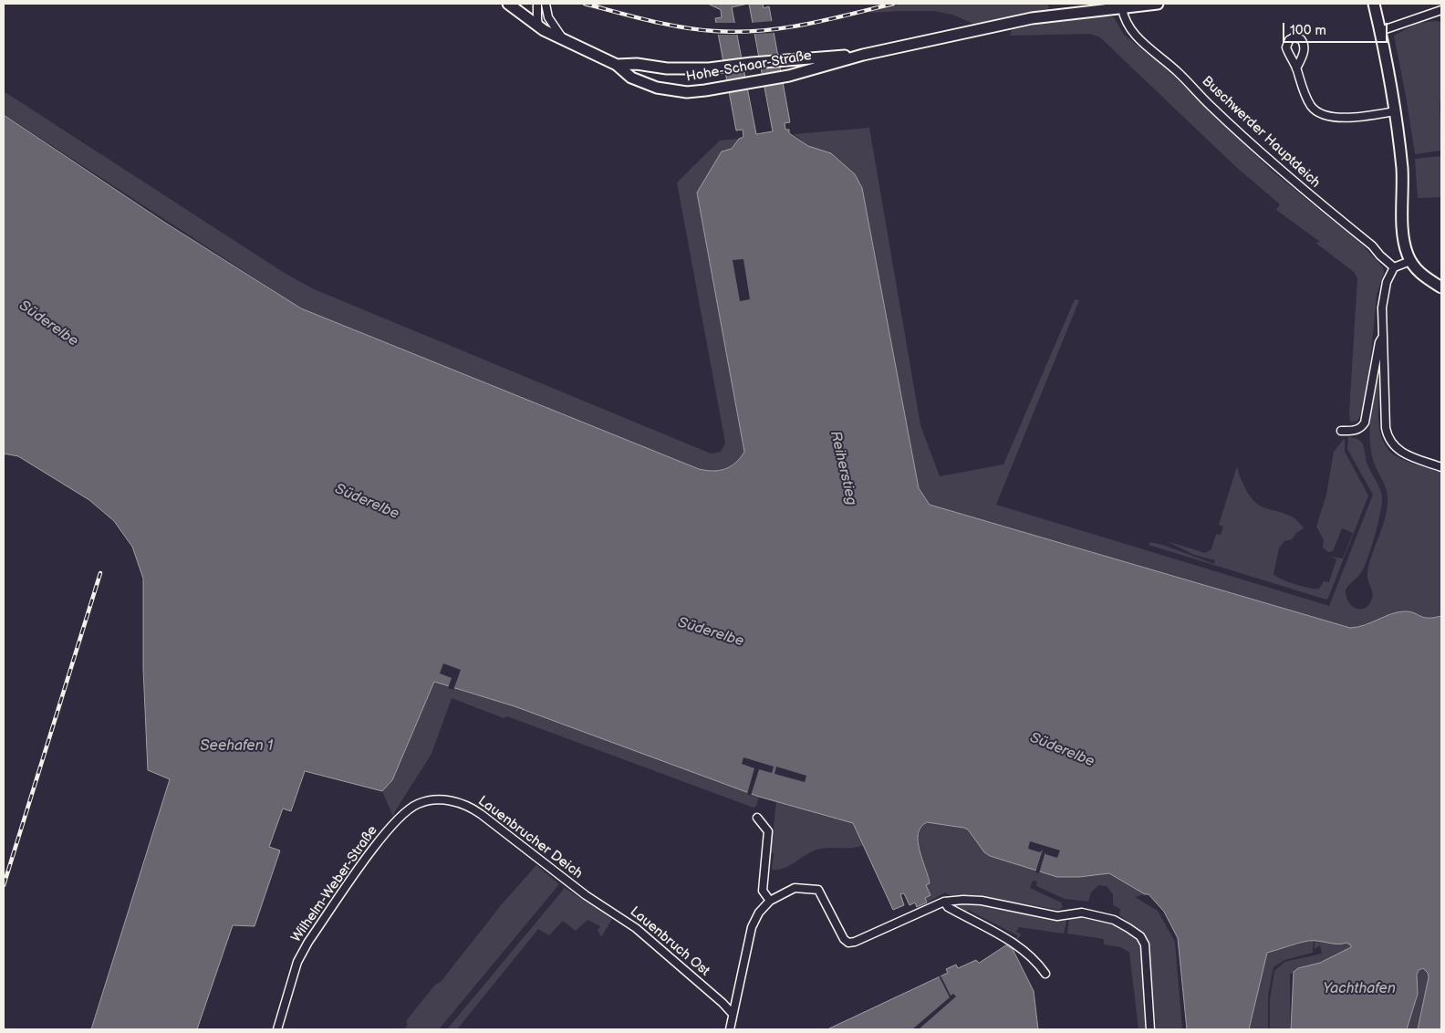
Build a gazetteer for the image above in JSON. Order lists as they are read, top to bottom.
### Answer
{
  "streets": {
    "main road": ["Hohe-Schaar-Straße"],
    "street": [
      "Buschwerder Hauptdeich",
      "Lauenbrucher Deich",
      "Wilhelm-Weber-Straße",
      "Lauenbruch Ost"
    ]
  },
  "crossings": [
    ["Hohe-Schaar-Straße", "Buschwerder Hauptdeich"],
    ["Lauenbrucher Deich", "Wilhelm-Weber-Straße"],
    ["Lauenbrucher Deich", "Lauenbruch Ost"]
  ],
  "water": [
    "Süderelbe",
    "Reiherstieg",
    "Seehafen 1",
    "Yachthafen"
  ],
  "scale_bar": "100 m"
}
